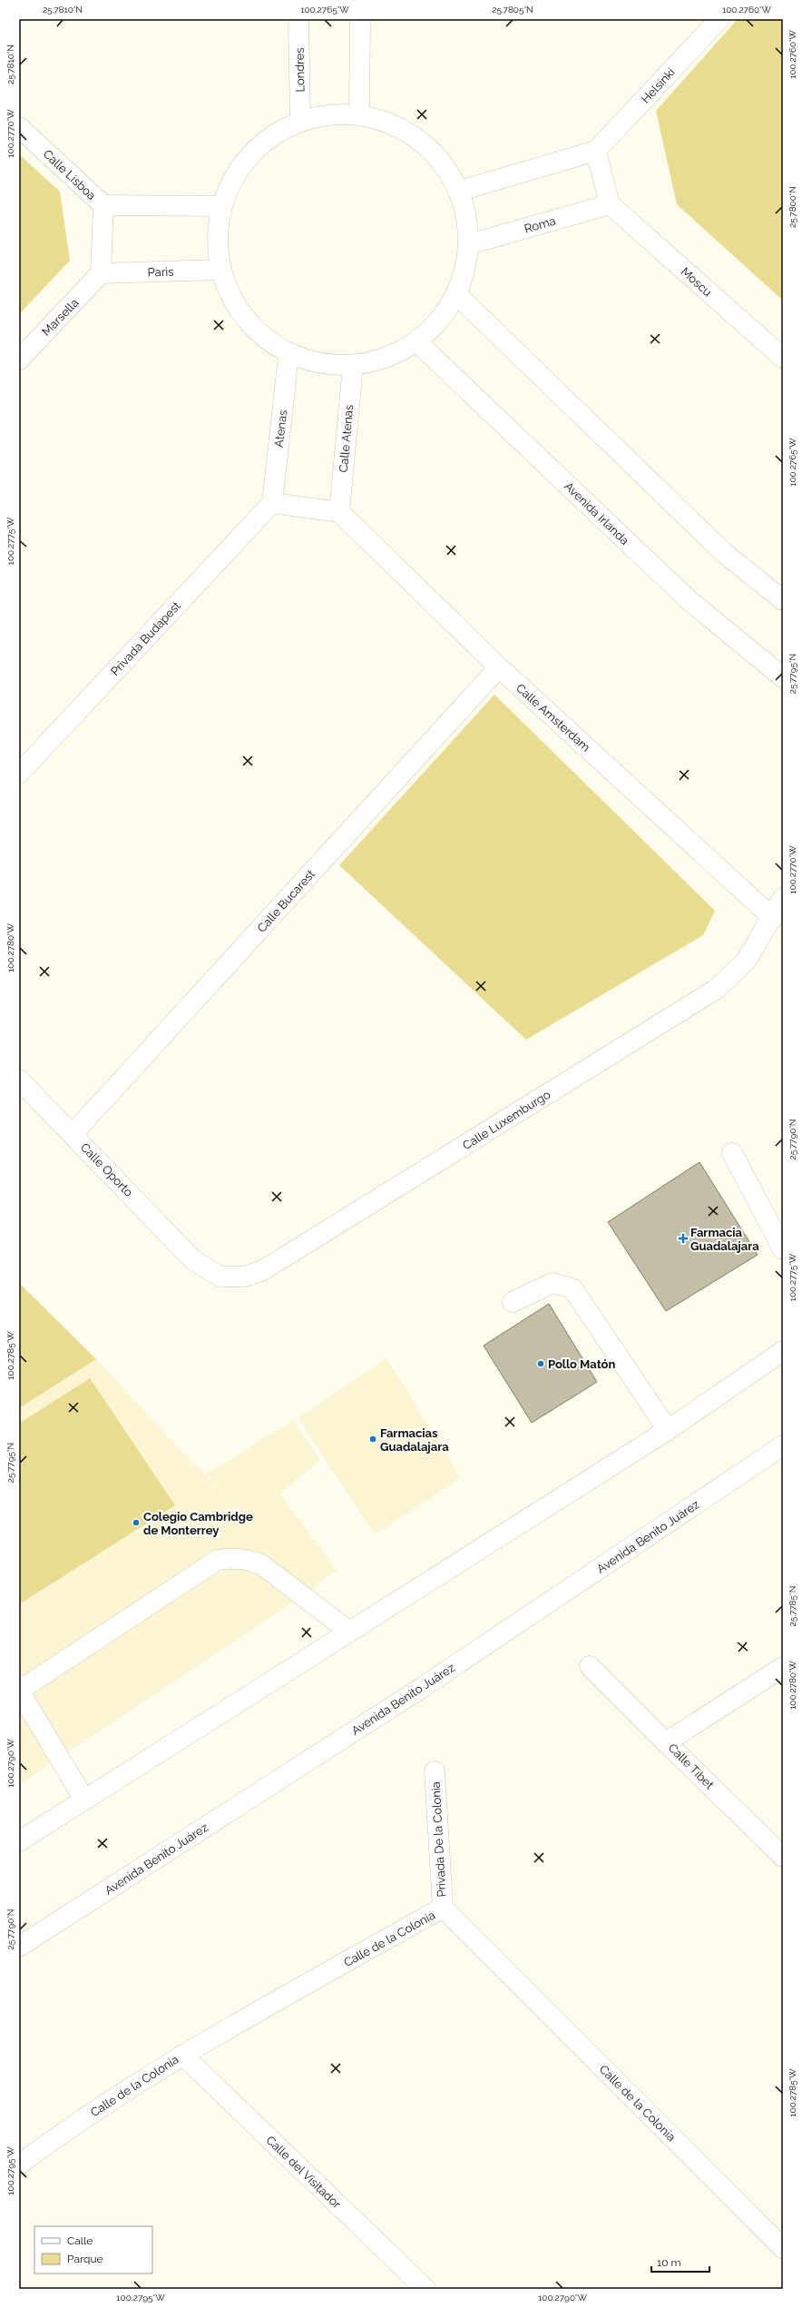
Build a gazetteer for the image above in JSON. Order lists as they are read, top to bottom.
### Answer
{
  "streets": {
    "street": [
      "Londres",
      "Helsinki",
      "Calle Lisboa",
      "Roma",
      "Paris",
      "Moscu",
      "Marsella",
      "Atenas",
      "Calle Atenas",
      "Avenida Irlanda",
      "Privada Budapest",
      "Calle Amsterdam",
      "Calle Bucarest",
      "Calle Luxemburgo",
      "Calle Oporto",
      "Avenida Benito Juárez",
      "Calle Tibet",
      "Privada De la Colonia",
      "Calle de la Colonia",
      "Calle del Visitador"
    ]
  },
  "crossings": [
    ["Calle Lisboa", "Paris"],
    ["Calle Lisboa", "Marsella"],
    ["Roma", "Moscu"],
    ["Paris", "Marsella"],
    ["Atenas", "Privada Budapest"],
    ["Calle Atenas", "Calle Amsterdam"],
    ["Calle Amsterdam", "Calle Bucarest"],
    ["Calle Amsterdam", "Calle Luxemburgo"],
    ["Calle Bucarest", "Calle Oporto"],
    ["Calle Luxemburgo", "Calle Oporto"],
    ["Privada De la Colonia", "Calle de la Colonia"],
    ["Calle de la Colonia", "Calle del Visitador"]
  ],
  "places": {
    "health": ["Farmacia Guadalajara"],
    "other": ["Pollo Matón", "Farmacias Guadalajara", "Colegio Cambridge de Monterrey"]
  },
  "legend": ["Calle", "Parque"],
  "scale_bar": "10 m",
  "coordinates": [
    "25.7810°N",
    "100.2765°W",
    "25.7805°N",
    "100.2760°W",
    "100.2770°W",
    "25.7800°N",
    "100.2775°W",
    "25.7795°N",
    "100.2780°W",
    "25.7790°N",
    "100.2785°W",
    "25.7785°N",
    "100.2790°W",
    "100.2795°W"
  ]
}
